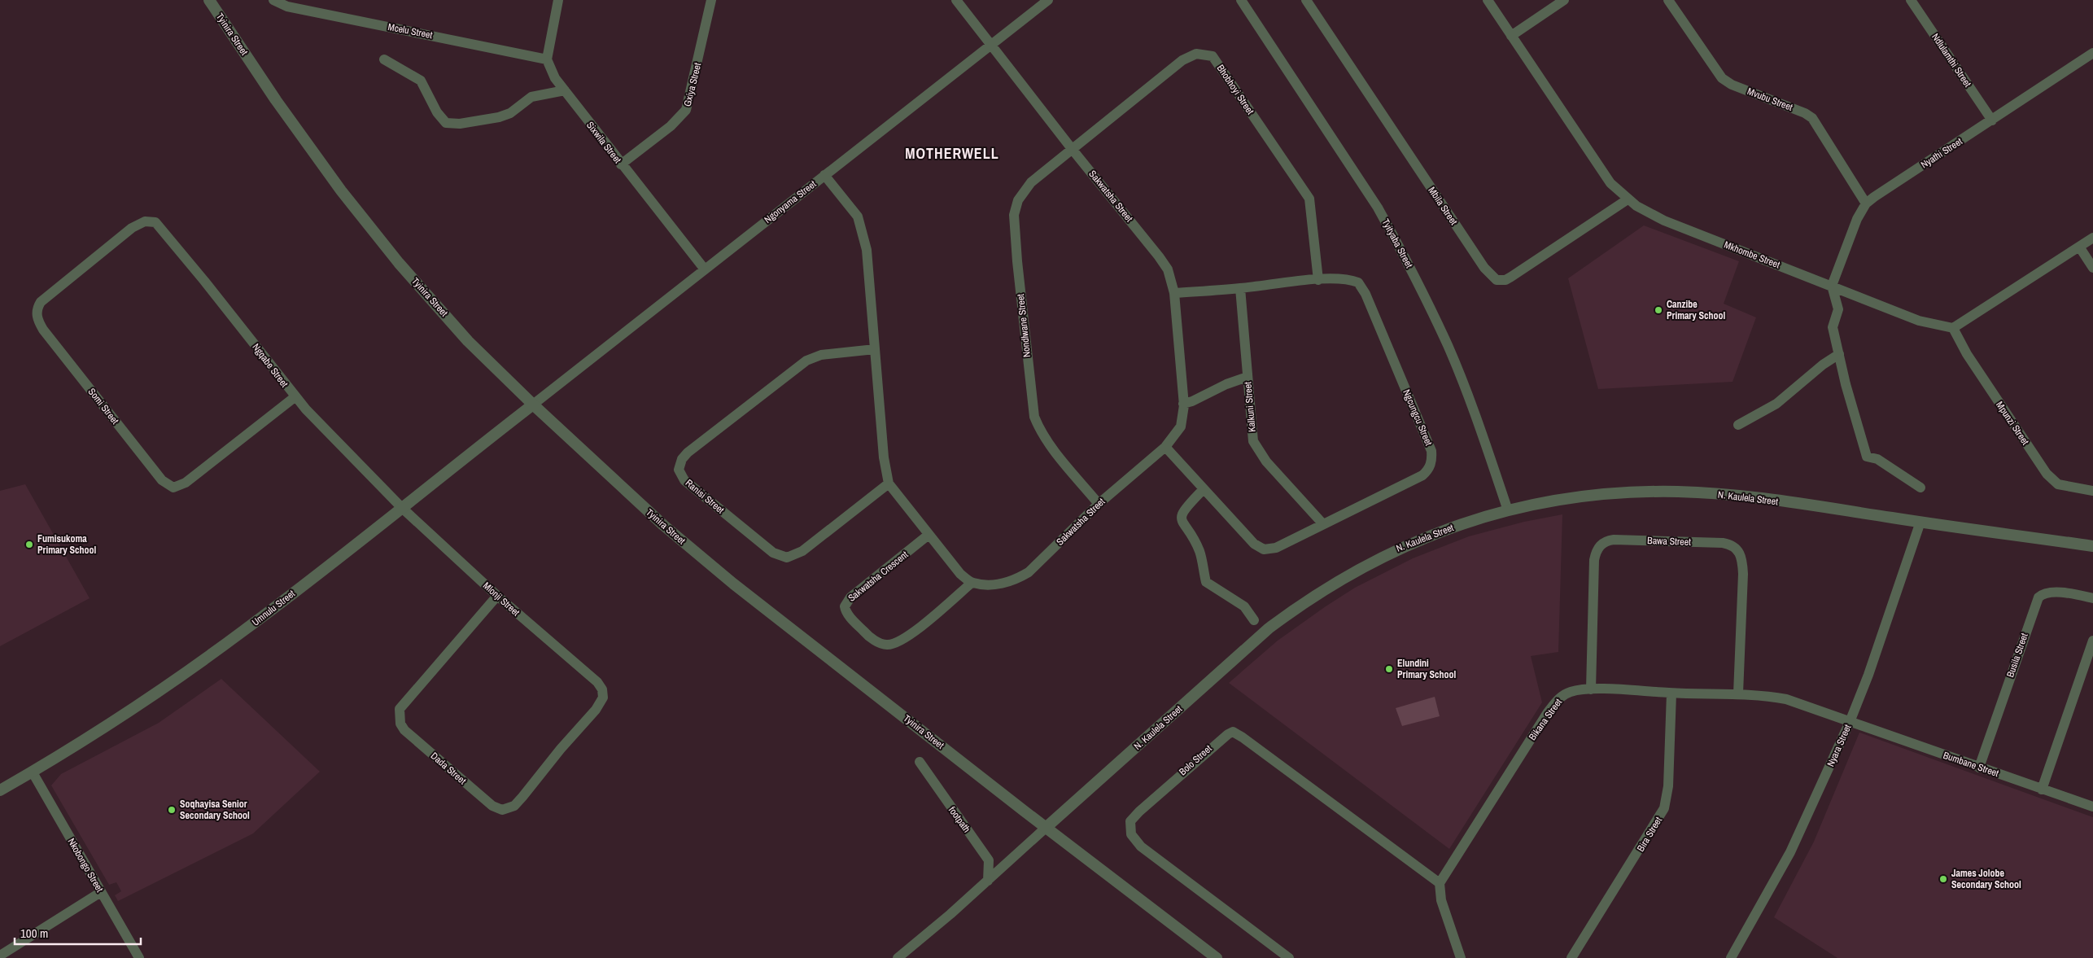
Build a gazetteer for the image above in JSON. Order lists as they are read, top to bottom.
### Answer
{
  "streets": {
    "street": [
      "Mcelu Street",
      "Tyinira Street",
      "Ndlulamthi Street",
      "Gxiya Street",
      "Bhobhoyi Street",
      "Mvubu Street",
      "Sixwila Street",
      "Nyathi Street",
      "Sakwatsha Street",
      "Ngonyama Street",
      "Mbila Street",
      "Tyityaba Street",
      "Mkhombe Street",
      "Nondlwane Street",
      "Ngqabe Street",
      "Somi Street",
      "Kalkuni Street",
      "Ngcungcu Street",
      "Mpunzi Street",
      "Ranisi Street",
      "N. Kaulela Street",
      "Bawa Street",
      "Sakwatsha Crescent",
      "Mlonji Street",
      "Umnulu Street",
      "Busila Street",
      "Bikana Street",
      "Nyara Street",
      "Bolo Street",
      "Bumbane Street",
      "Dada Street",
      "footpath",
      "Bira Street",
      "Nkobongo Street"
    ]
  },
  "crossings": [
    ["Mcelu Street", "Sixwila Street"],
    ["Tyinira Street", "Ngonyama Street"],
    ["Tyinira Street", "N. Kaulela Street"],
    ["Tyinira Street", "Umnulu Street"],
    ["Ndlulamthi Street", "Nyathi Street"],
    ["Gxiya Street", "Sixwila Street"],
    ["Bhobhoyi Street", "Sakwatsha Street"],
    ["Bhobhoyi Street", "Nondlwane Street"],
    ["Bhobhoyi Street", "Ngcungcu Street"],
    ["Mvubu Street", "Nyathi Street"],
    ["Sixwila Street", "Ngonyama Street"],
    ["Nyathi Street", "Mkhombe Street"],
    ["Sakwatsha Street", "Ngonyama Street"],
    ["Sakwatsha Street", "Nondlwane Street"],
    ["Sakwatsha Street", "Ngcungcu Street"],
    ["Sakwatsha Street", "Sakwatsha Crescent"],
    ["Ngonyama Street", "Umnulu Street"],
    ["Mbila Street", "Mkhombe Street"],
    ["Tyityaba Street", "N. Kaulela Street"],
    ["Mkhombe Street", "Mpunzi Street"],
    ["Ngqabe Street", "Somi Street"],
    ["Ngqabe Street", "Mlonji Street"],
    ["Ngqabe Street", "Umnulu Street"],
    ["Kalkuni Street", "Ngcungcu Street"],
    ["N. Kaulela Street", "Nyara Street"],
    ["N. Kaulela Street", "footpath"],
    ["Bawa Street", "Bikana Street"],
    ["Mlonji Street", "Umnulu Street"],
    ["Mlonji Street", "Dada Street"],
    ["Umnulu Street", "Nkobongo Street"],
    ["Busila Street", "Bumbane Street"],
    ["Bikana Street", "Nyara Street"],
    ["Bikana Street", "Bolo Street"],
    ["Bikana Street", "Bumbane Street"],
    ["Bikana Street", "Bira Street"],
    ["Nyara Street", "Bumbane Street"]
  ],
  "districts": ["MOTHERWELL"],
  "places": [
    "Canzibe Primary School",
    "Fumisukoma Primary School",
    "Elundini Primary School",
    "Soqhayisa Senior Secondary School",
    "James Jolobe Secondary School"
  ],
  "scale_bar": "100 m"
}
